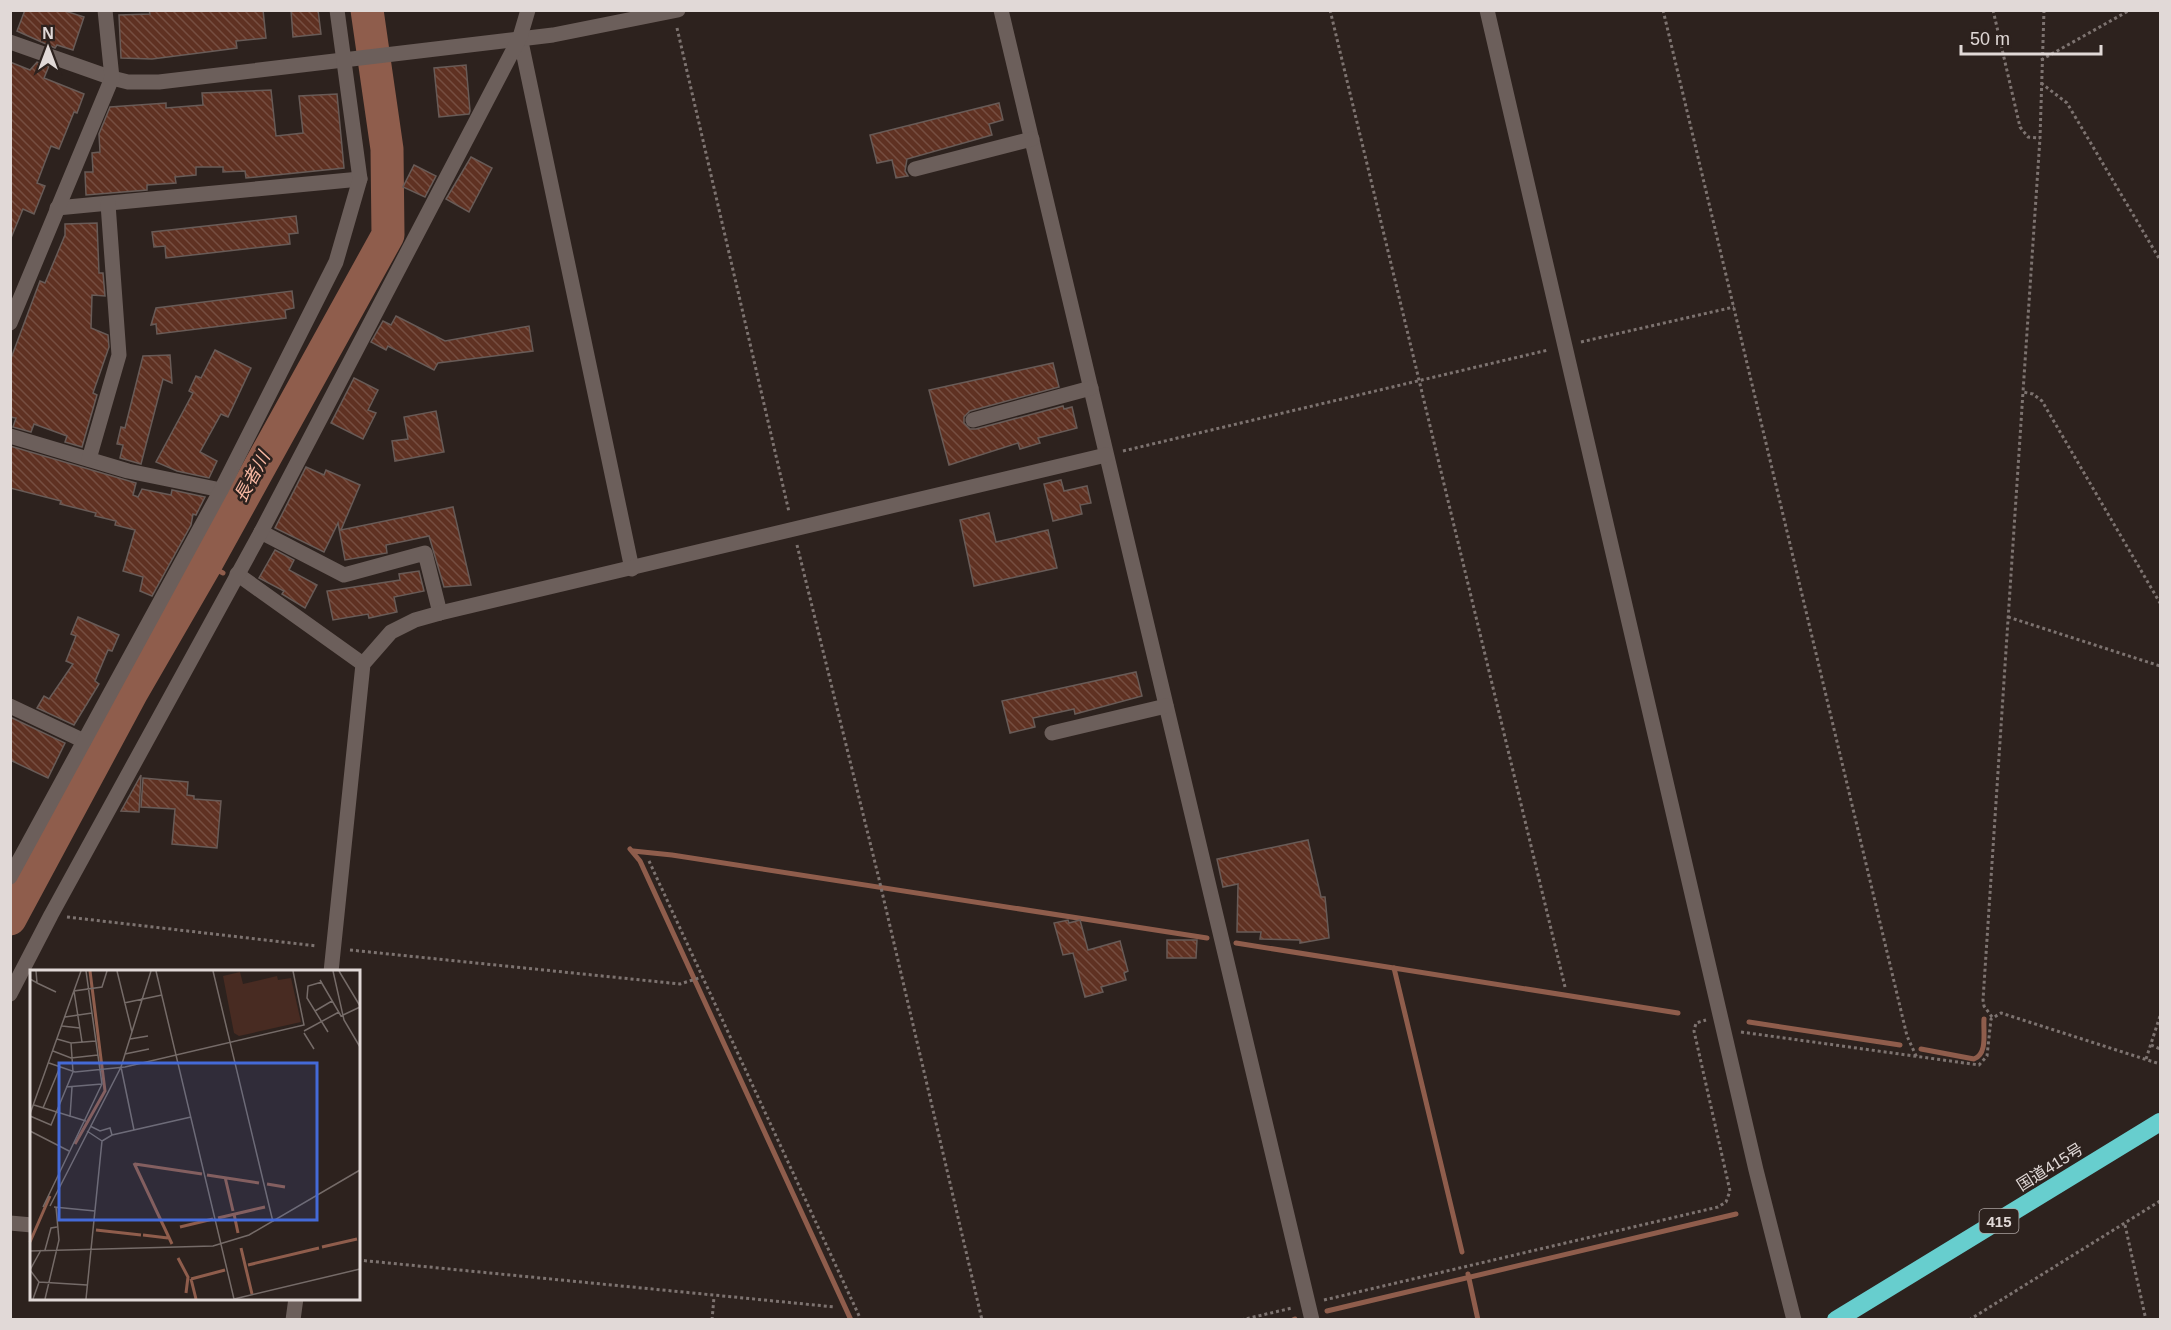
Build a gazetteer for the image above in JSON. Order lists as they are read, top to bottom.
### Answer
{
  "streets": {
    "highway": ["国道415号", "415"]
  },
  "water": ["長者川"],
  "scale_bar": "50 m",
  "north": "top"
}
